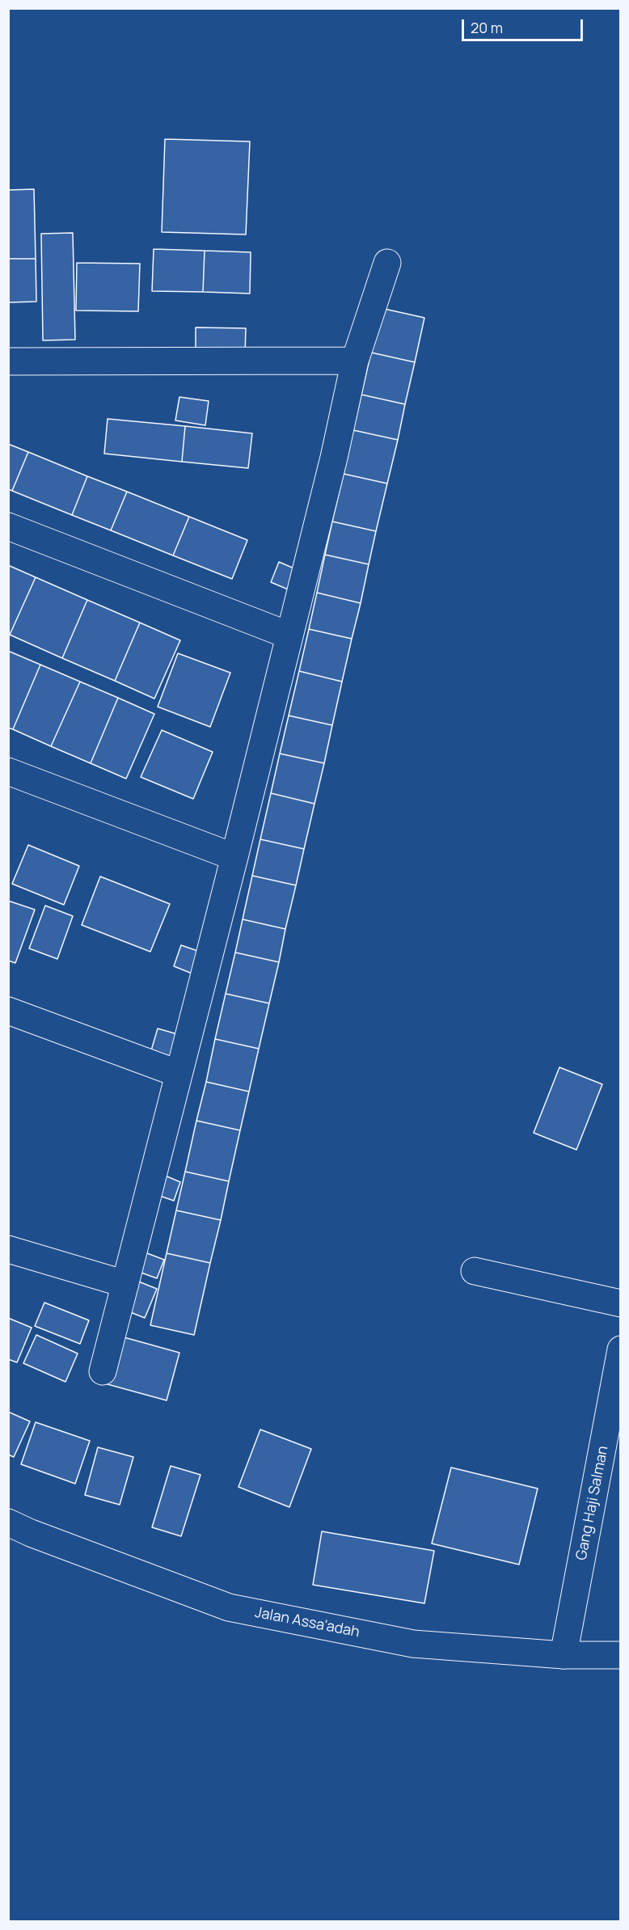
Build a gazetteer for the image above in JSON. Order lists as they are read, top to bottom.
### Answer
{
  "streets": {
    "street": ["Gang Haji Salman", "Jalan Assa'adah"]
  },
  "crossings": [
    ["Gang Haji Salman", "Jalan Assa'adah"]
  ],
  "scale_bar": "20 m"
}
